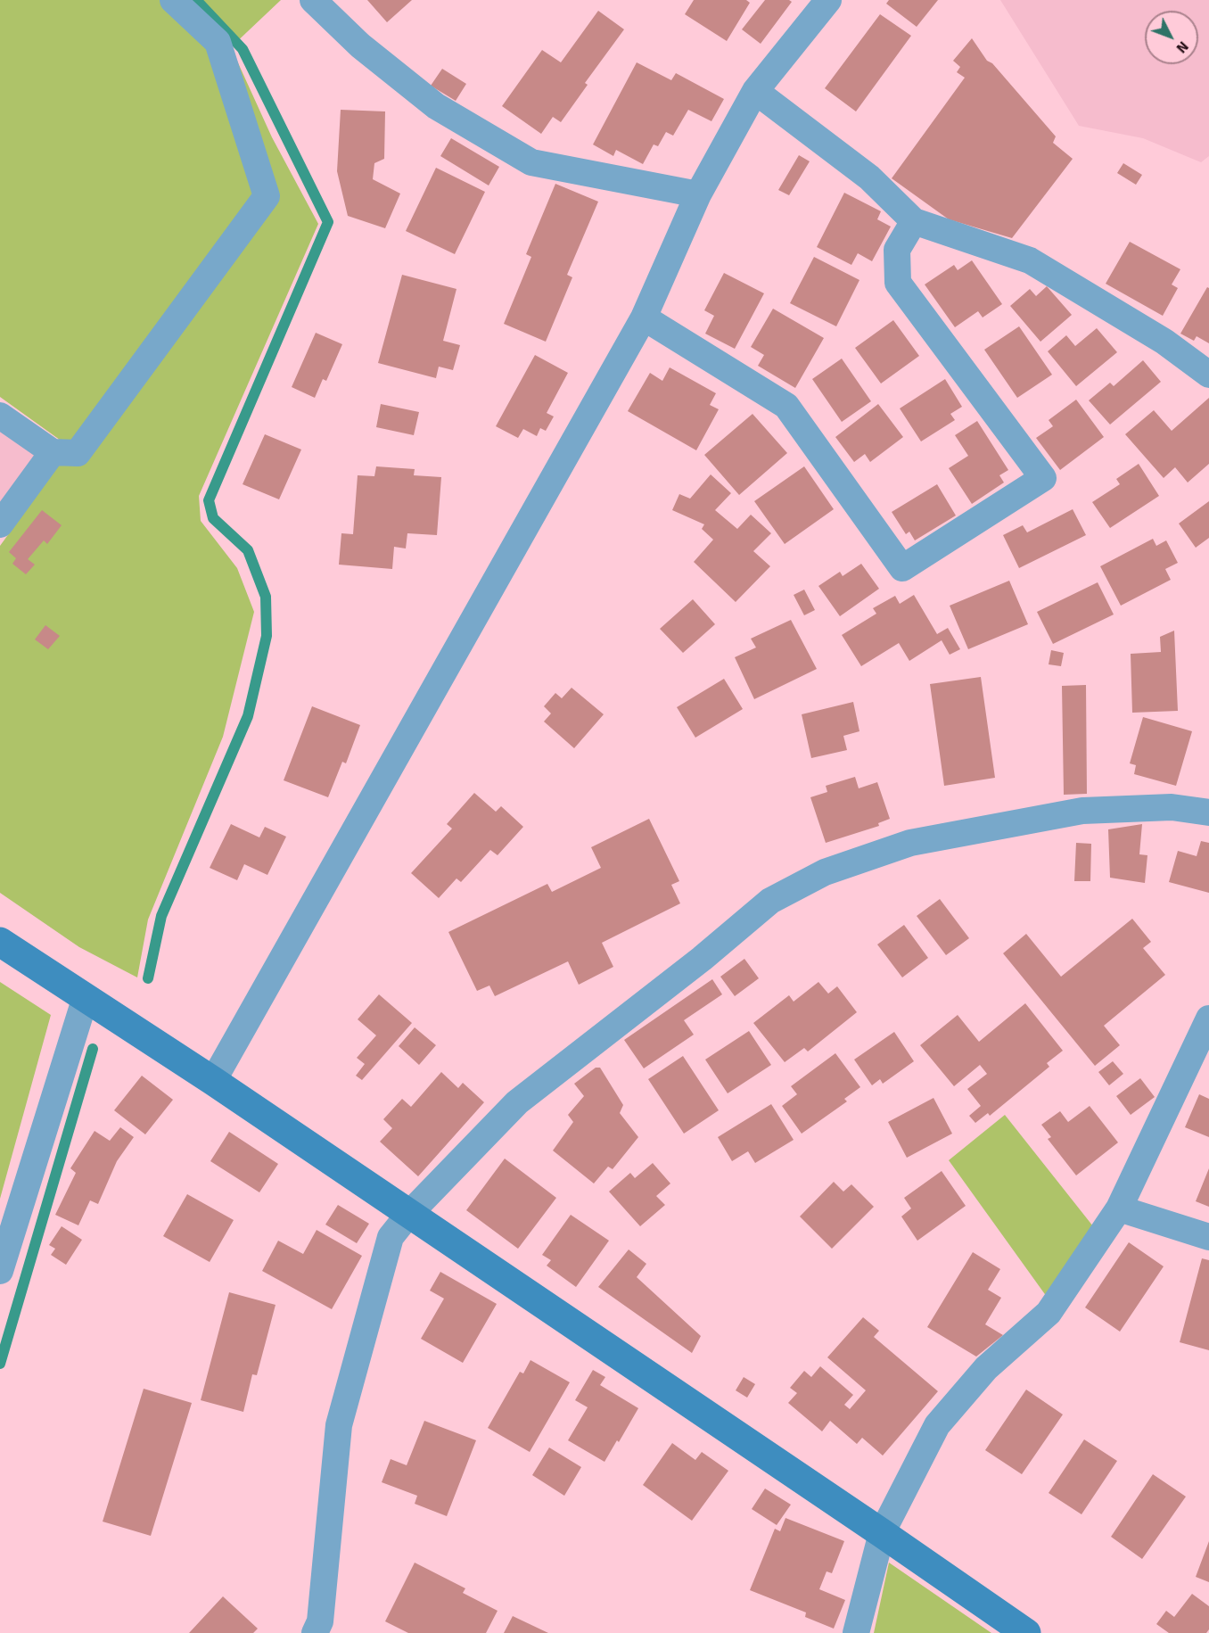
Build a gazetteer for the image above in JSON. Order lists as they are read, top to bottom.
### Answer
{
  "north": "bottom right"
}
